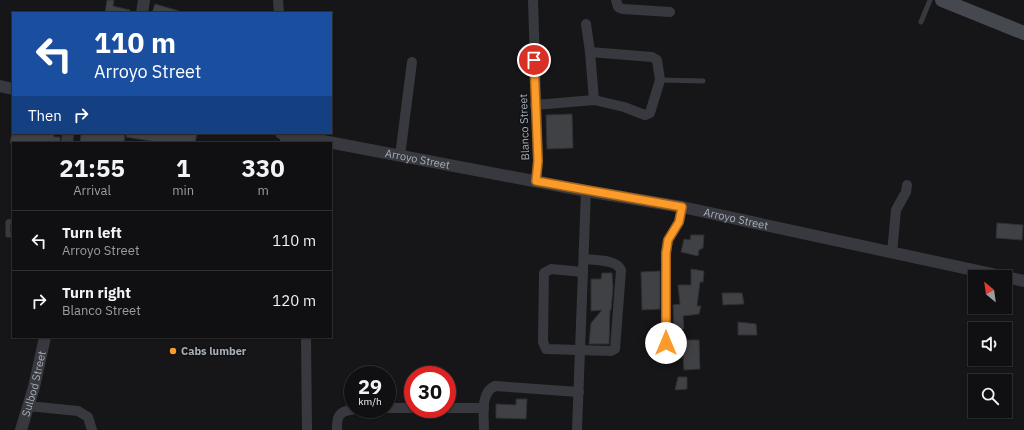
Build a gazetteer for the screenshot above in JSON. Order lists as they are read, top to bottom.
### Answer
{
  "streets": {
    "street": ["Blanco Street", "Arroyo Street", "Sulbod Street"]
  },
  "crossings": [
    ["Blanco Street", "Arroyo Street"]
  ],
  "places": ["Cabs lumber"],
  "north": "top left",
  "page": {
    "turn": ["110 m", "Arroyo Street"],
    "then": "Then",
    "eta": [
      "21:55",
      "Arrival",
      "1",
      "min",
      "330",
      "m"
    ],
    "list": [
      {
        "name": "Turn left",
        "note": "Arroyo Street",
        "value": "110 m"
      },
      {
        "name": "Turn right",
        "note": "Blanco Street",
        "value": "120 m"
      }
    ],
    "speed": "29 km/h",
    "limit": "30"
  }
}
